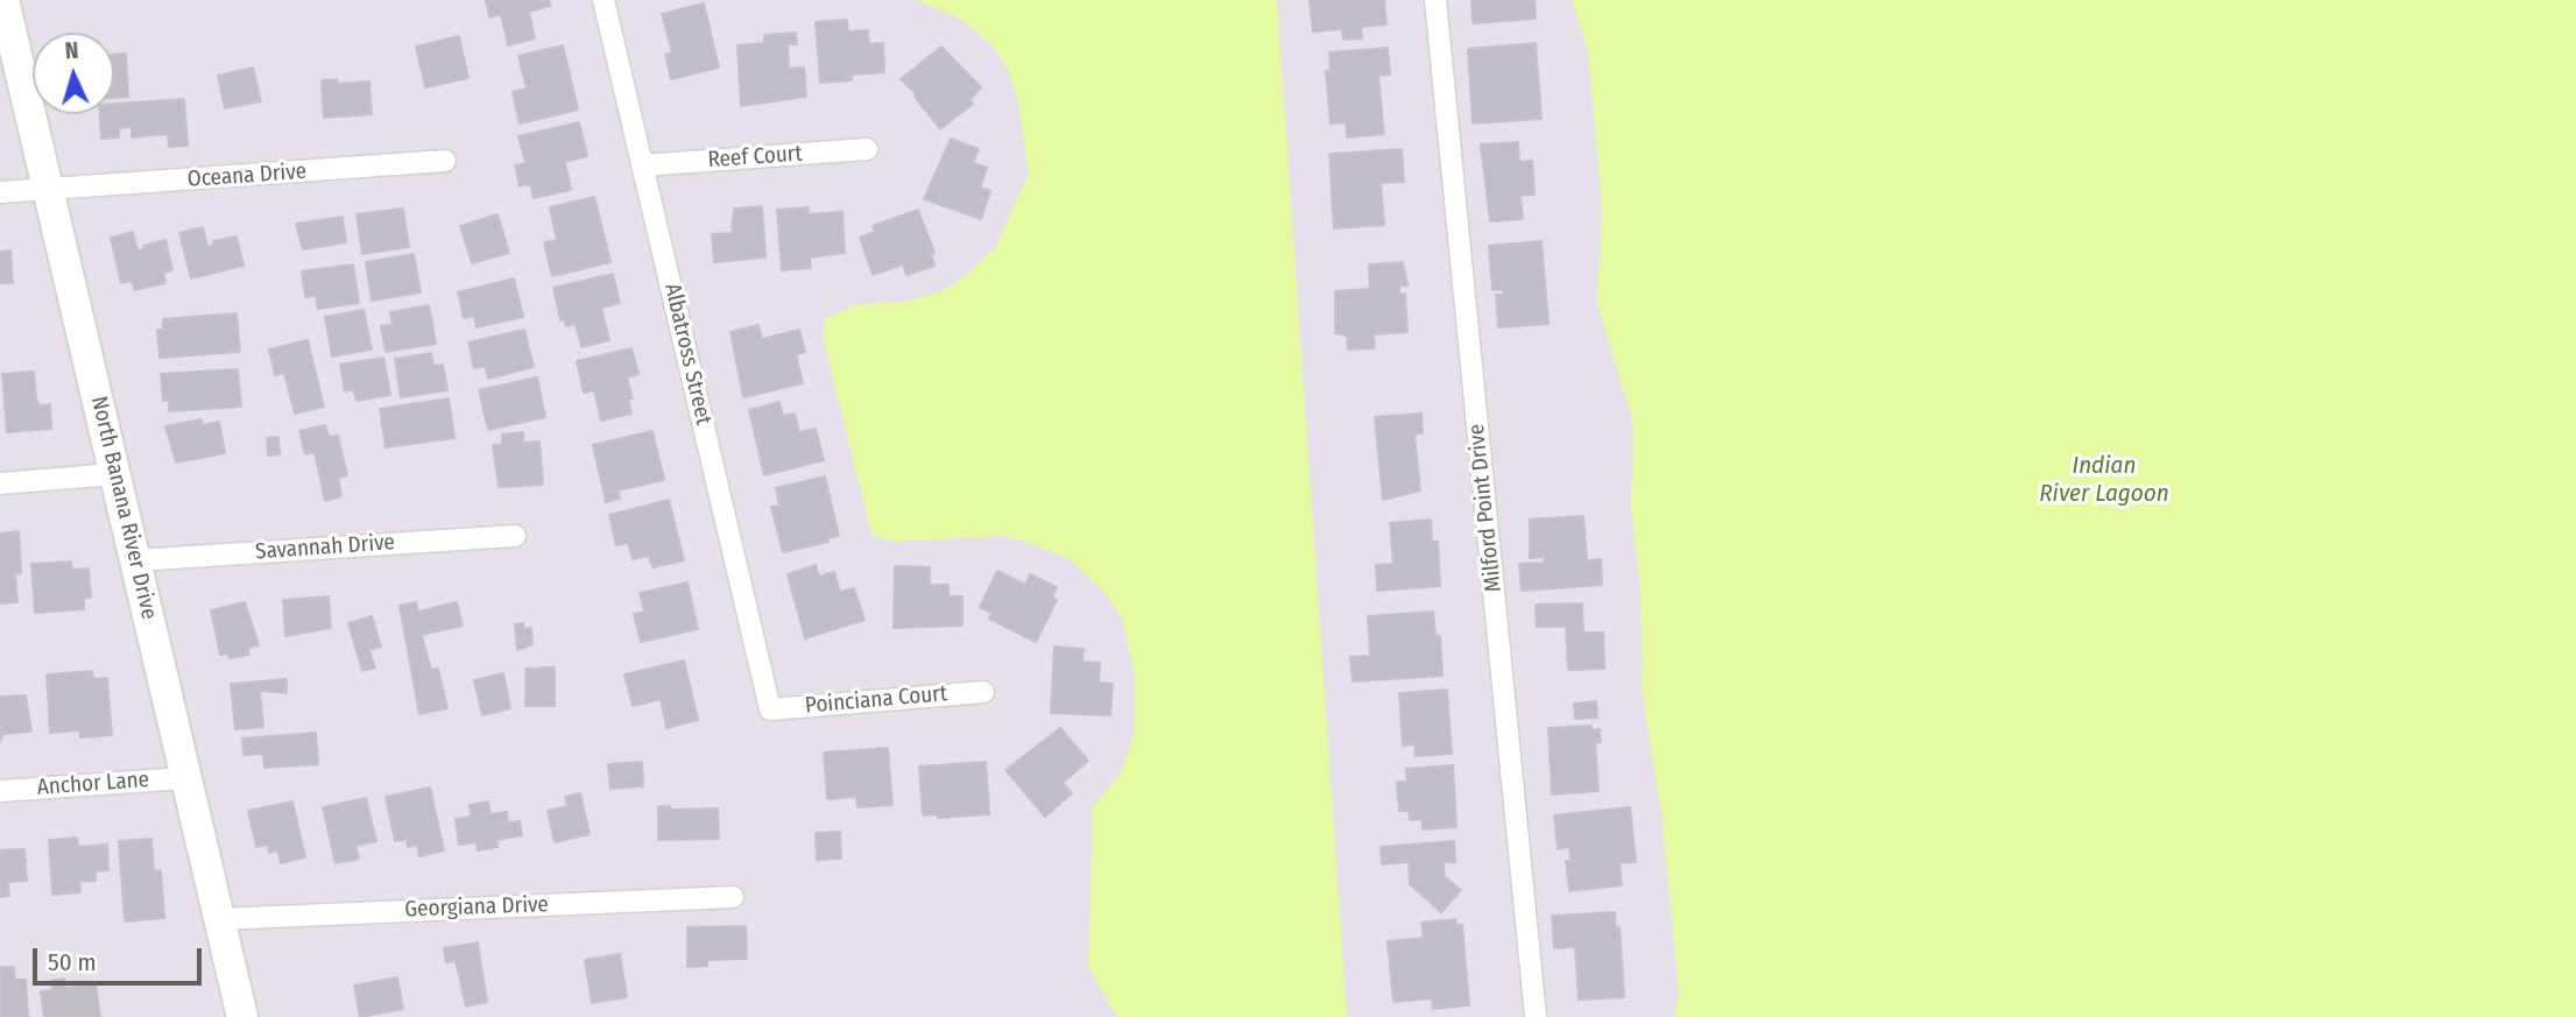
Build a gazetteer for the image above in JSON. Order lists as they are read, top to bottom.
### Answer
{
  "streets": {
    "street": [
      "Reef Court",
      "Oceana Drive",
      "Albatross Street",
      "North Banana River Drive",
      "Milford Point Drive",
      "Savannah Drive",
      "Poinciana Court",
      "Anchor Lane",
      "Georgiana Drive"
    ]
  },
  "crossings": [
    ["Reef Court", "Albatross Street"],
    ["Oceana Drive", "North Banana River Drive"],
    ["Albatross Street", "Poinciana Court"],
    ["North Banana River Drive", "Savannah Drive"],
    ["North Banana River Drive", "Anchor Lane"],
    ["North Banana River Drive", "Georgiana Drive"]
  ],
  "water": ["Indian River Lagoon"],
  "scale_bar": "50 m",
  "north": "top"
}
